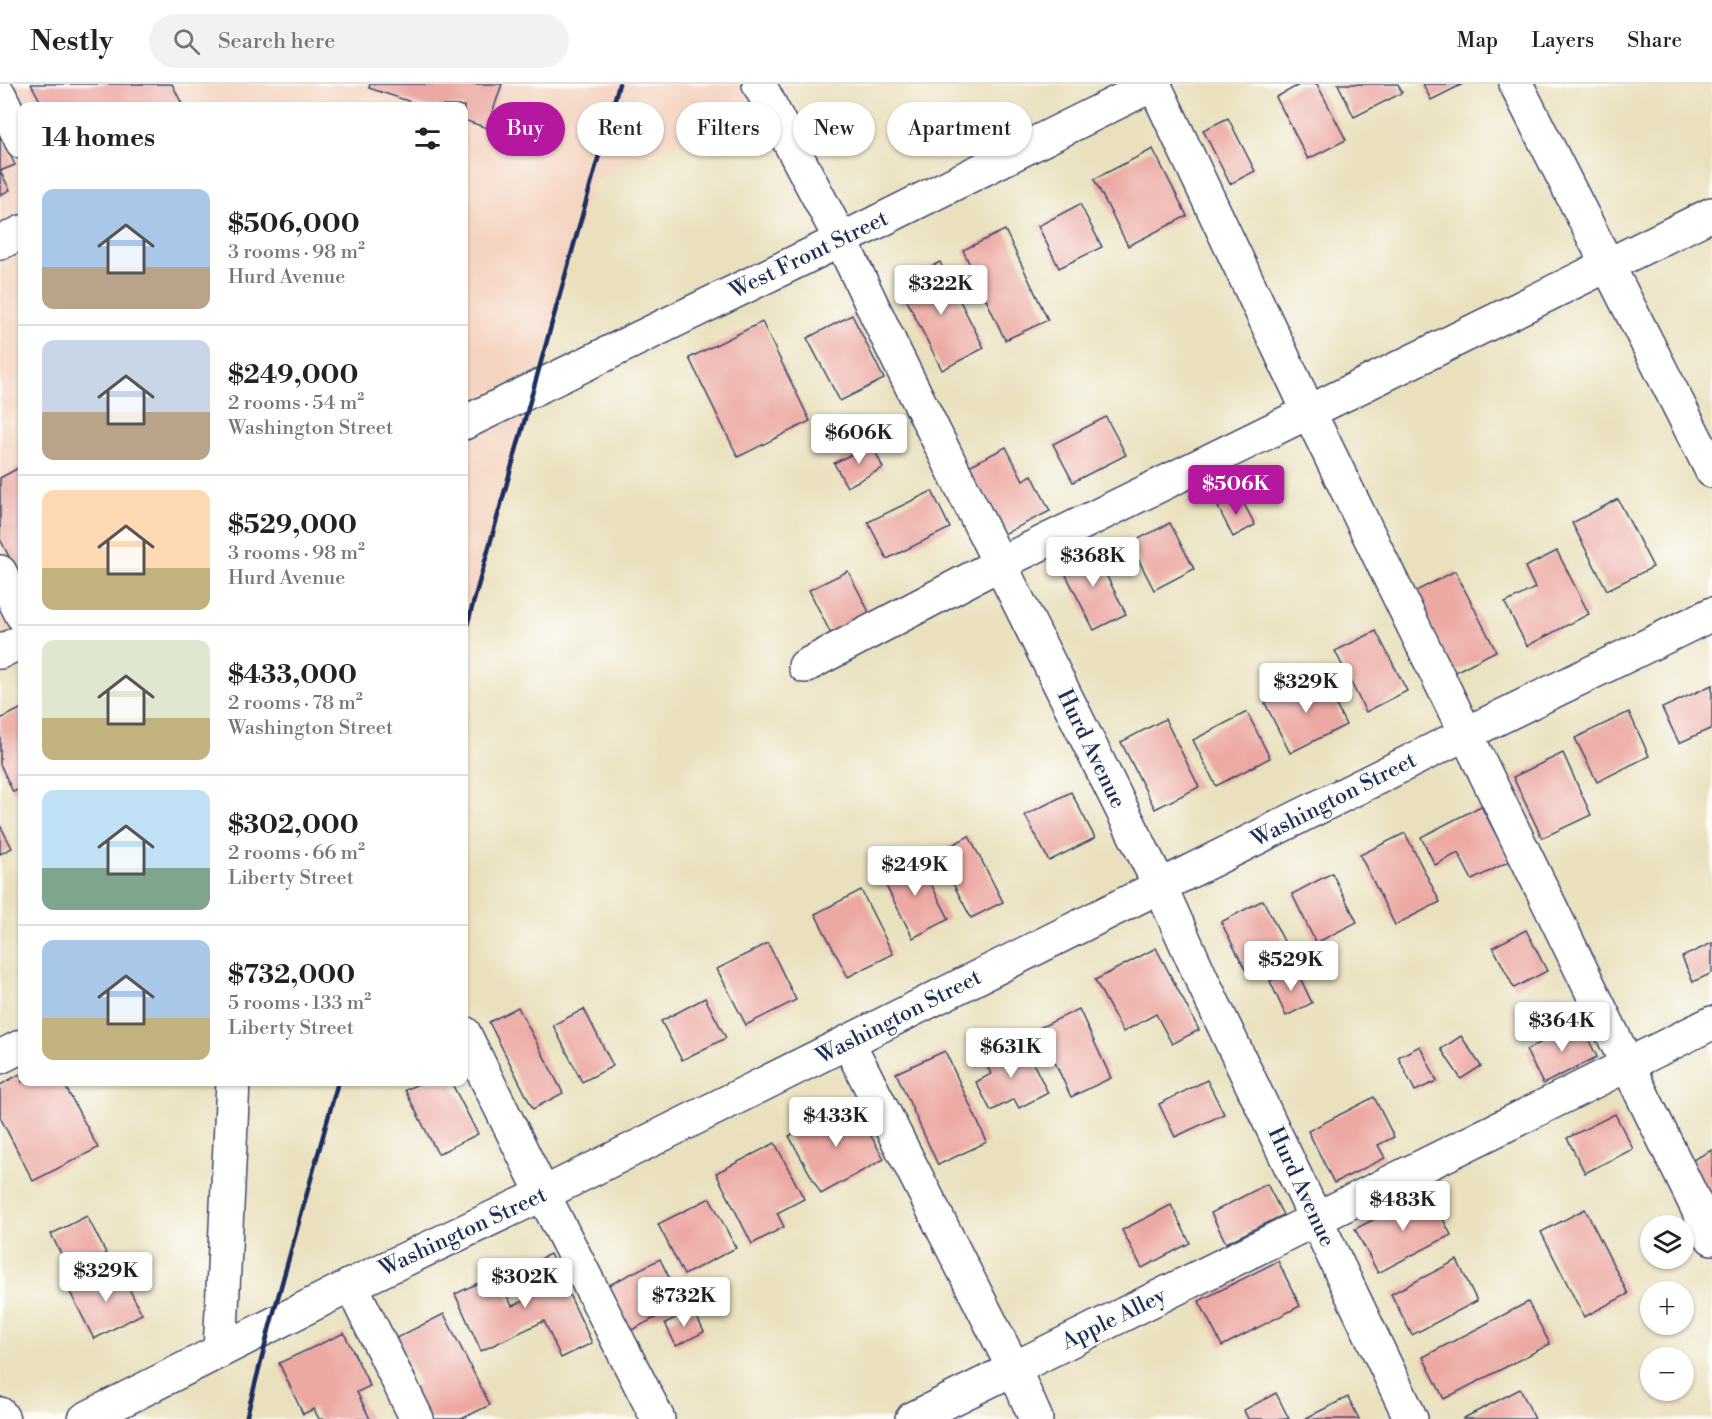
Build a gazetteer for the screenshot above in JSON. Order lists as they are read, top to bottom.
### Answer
{
  "streets": {
    "street": [
      "West Front Street",
      "Hurd Avenue",
      "Washington Street",
      "Apple Alley"
    ]
  },
  "crossings": [
    ["West Front Street", "Hurd Avenue"],
    ["Hurd Avenue", "Washington Street"],
    ["Hurd Avenue", "Apple Alley"]
  ],
  "page": {
    "header": "Nestly",
    "search": "Search here",
    "nav": ["Map", "Layers", "Share"],
    "chip": [
      "Buy",
      "Rent",
      "Filters",
      "New",
      "Apartment"
    ],
    "heading": "14 homes",
    "list": [
      {
        "name": "$506,000",
        "note": "3 rooms · 98 m² · Hurd Avenue"
      },
      {
        "name": "$249,000",
        "note": "2 rooms · 54 m² · Washington Street"
      },
      {
        "name": "$529,000",
        "note": "3 rooms · 98 m² · Hurd Avenue"
      },
      {
        "name": "$433,000",
        "note": "2 rooms · 78 m² · Washington Street"
      },
      {
        "name": "$302,000",
        "note": "2 rooms · 66 m² · Liberty Street"
      },
      {
        "name": "$732,000",
        "note": "5 rooms · 133 m² · Liberty Street"
      }
    ],
    "price": [
      "$322K",
      "$606K",
      "$506K",
      "$368K",
      "$329K",
      "$249K",
      "$529K",
      "$364K",
      "$631K",
      "$433K",
      "$483K",
      "$329K",
      "$302K",
      "$732K"
    ],
    "map_buttons": ["+", "−"]
  }
}
